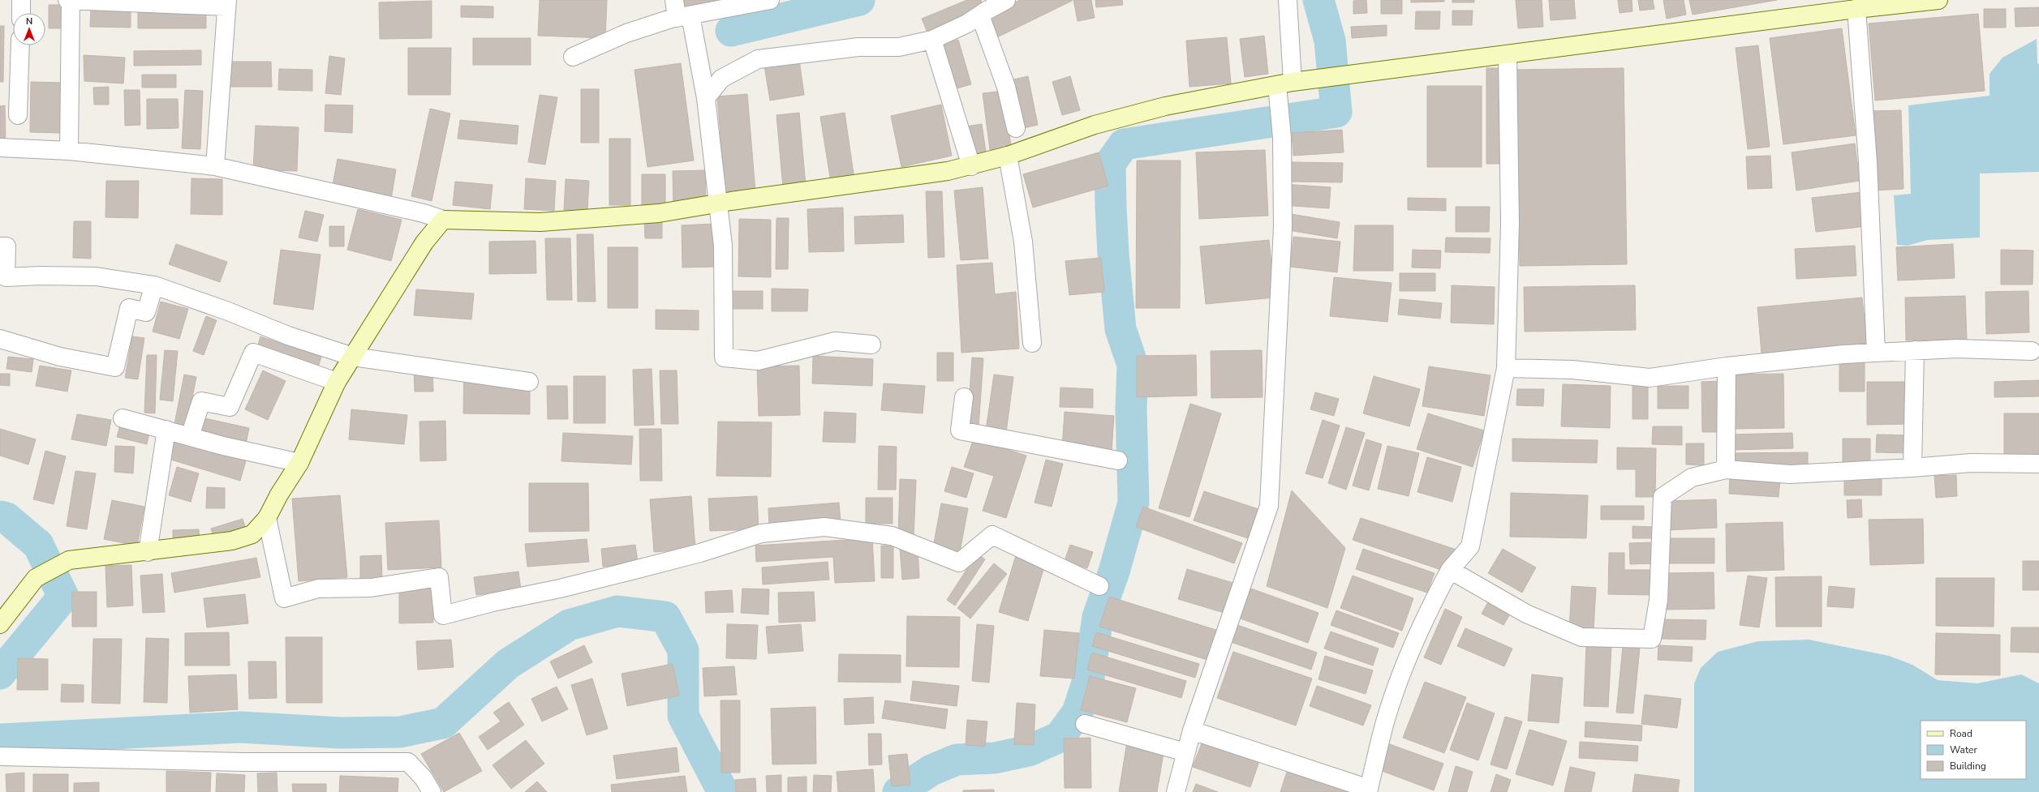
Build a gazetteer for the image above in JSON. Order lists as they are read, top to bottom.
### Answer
{
  "legend": ["Road", "Water", "Building"],
  "north": "top"
}
